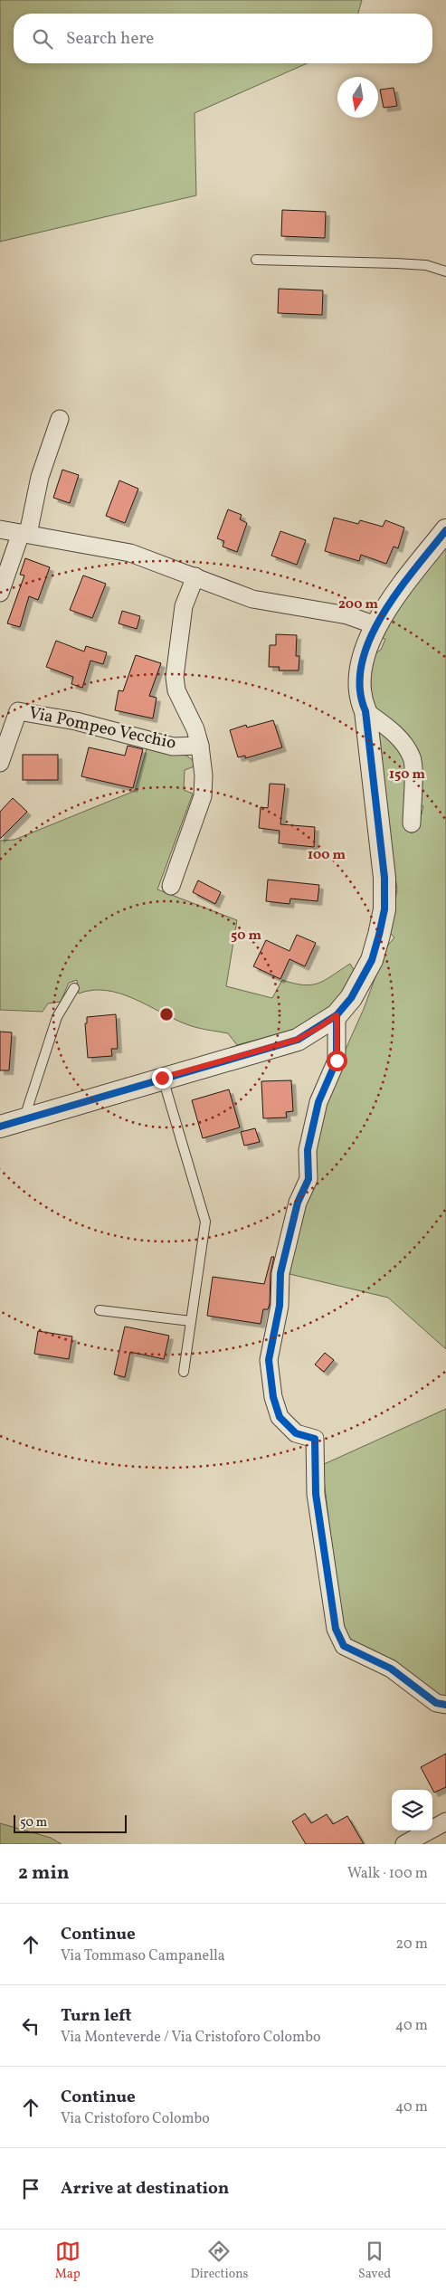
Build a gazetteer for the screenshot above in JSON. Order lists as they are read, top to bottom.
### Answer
{
  "streets": {
    "street": ["Via Pompeo Vecchio"]
  },
  "scale_bar": "50 m",
  "north": "bottom",
  "page": {
    "search": "Search here",
    "scale": "50 m",
    "heading": ["2 min", "Walk · 100 m"],
    "list": [
      ["Continue", "Via Tommaso Campanella", "20 m"],
      ["Turn left", "Via Monteverde / Via Cristoforo Colombo", "40 m"],
      ["Continue", "Via Cristoforo Colombo", "40 m"],
      "Arrive at destination"
    ],
    "nav": ["Map", "Directions", "Saved"]
  },
  "rings": [
    "200 m",
    "150 m",
    "100 m",
    "50 m"
  ]
}
